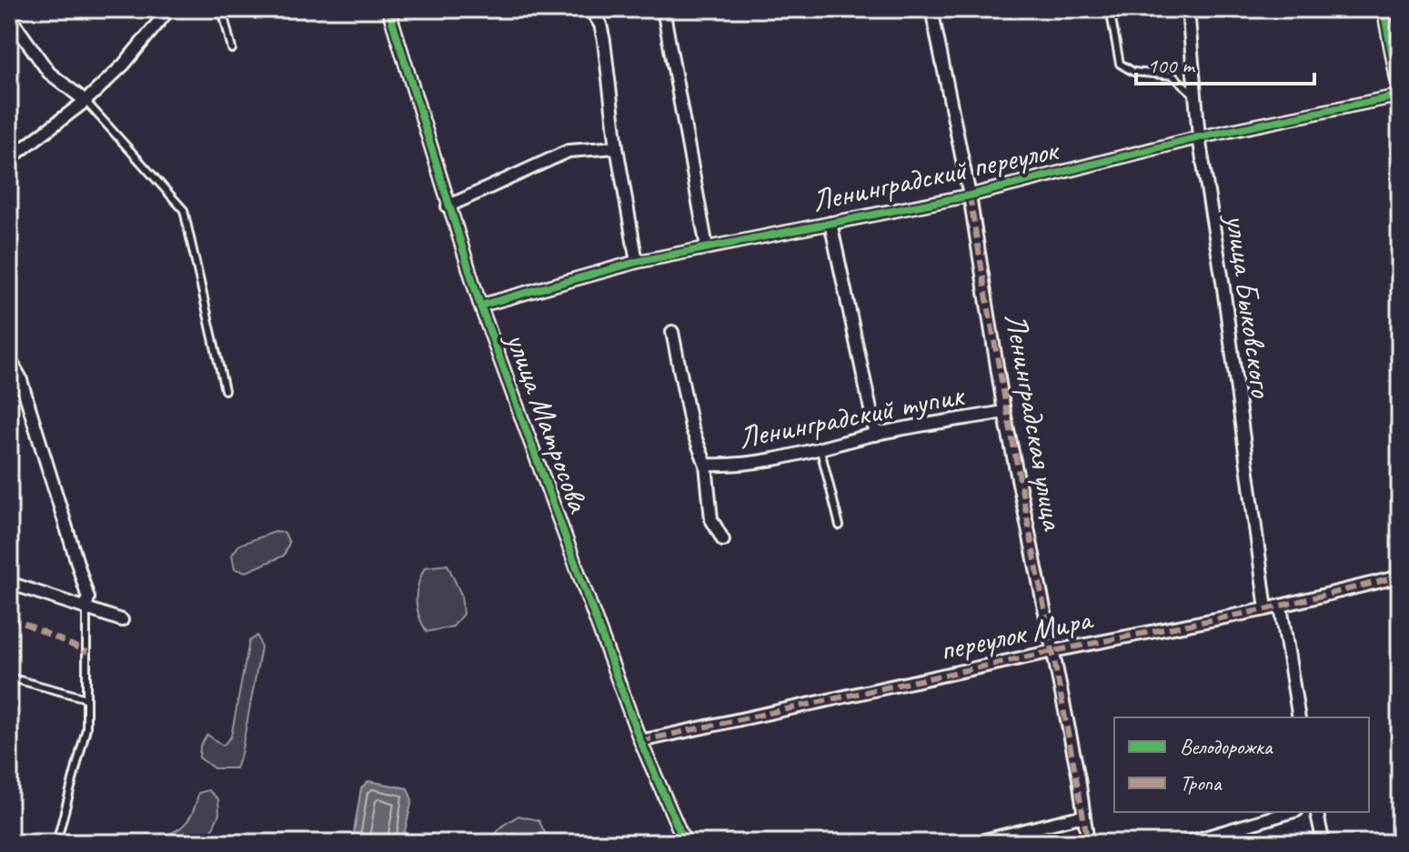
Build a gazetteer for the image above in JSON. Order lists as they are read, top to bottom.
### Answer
{
  "streets": {
    "street": [
      "Ленинградский переулок",
      "улица Быковского",
      "Ленинградский тупик",
      "Ленинградская улица",
      "улица Матросова",
      "переулок Мира"
    ]
  },
  "crossings": [
    ["Ленинградский переулок", "улица Быковского"],
    ["Ленинградский переулок", "Ленинградская улица"],
    ["Ленинградский переулок", "улица Матросова"],
    ["улица Быковского", "переулок Мира"],
    ["Ленинградский тупик", "Ленинградская улица"],
    ["Ленинградская улица", "переулок Мира"],
    ["улица Матросова", "переулок Мира"]
  ],
  "legend": ["Велодорожка", "Тропа"],
  "scale_bar": "100 m"
}
